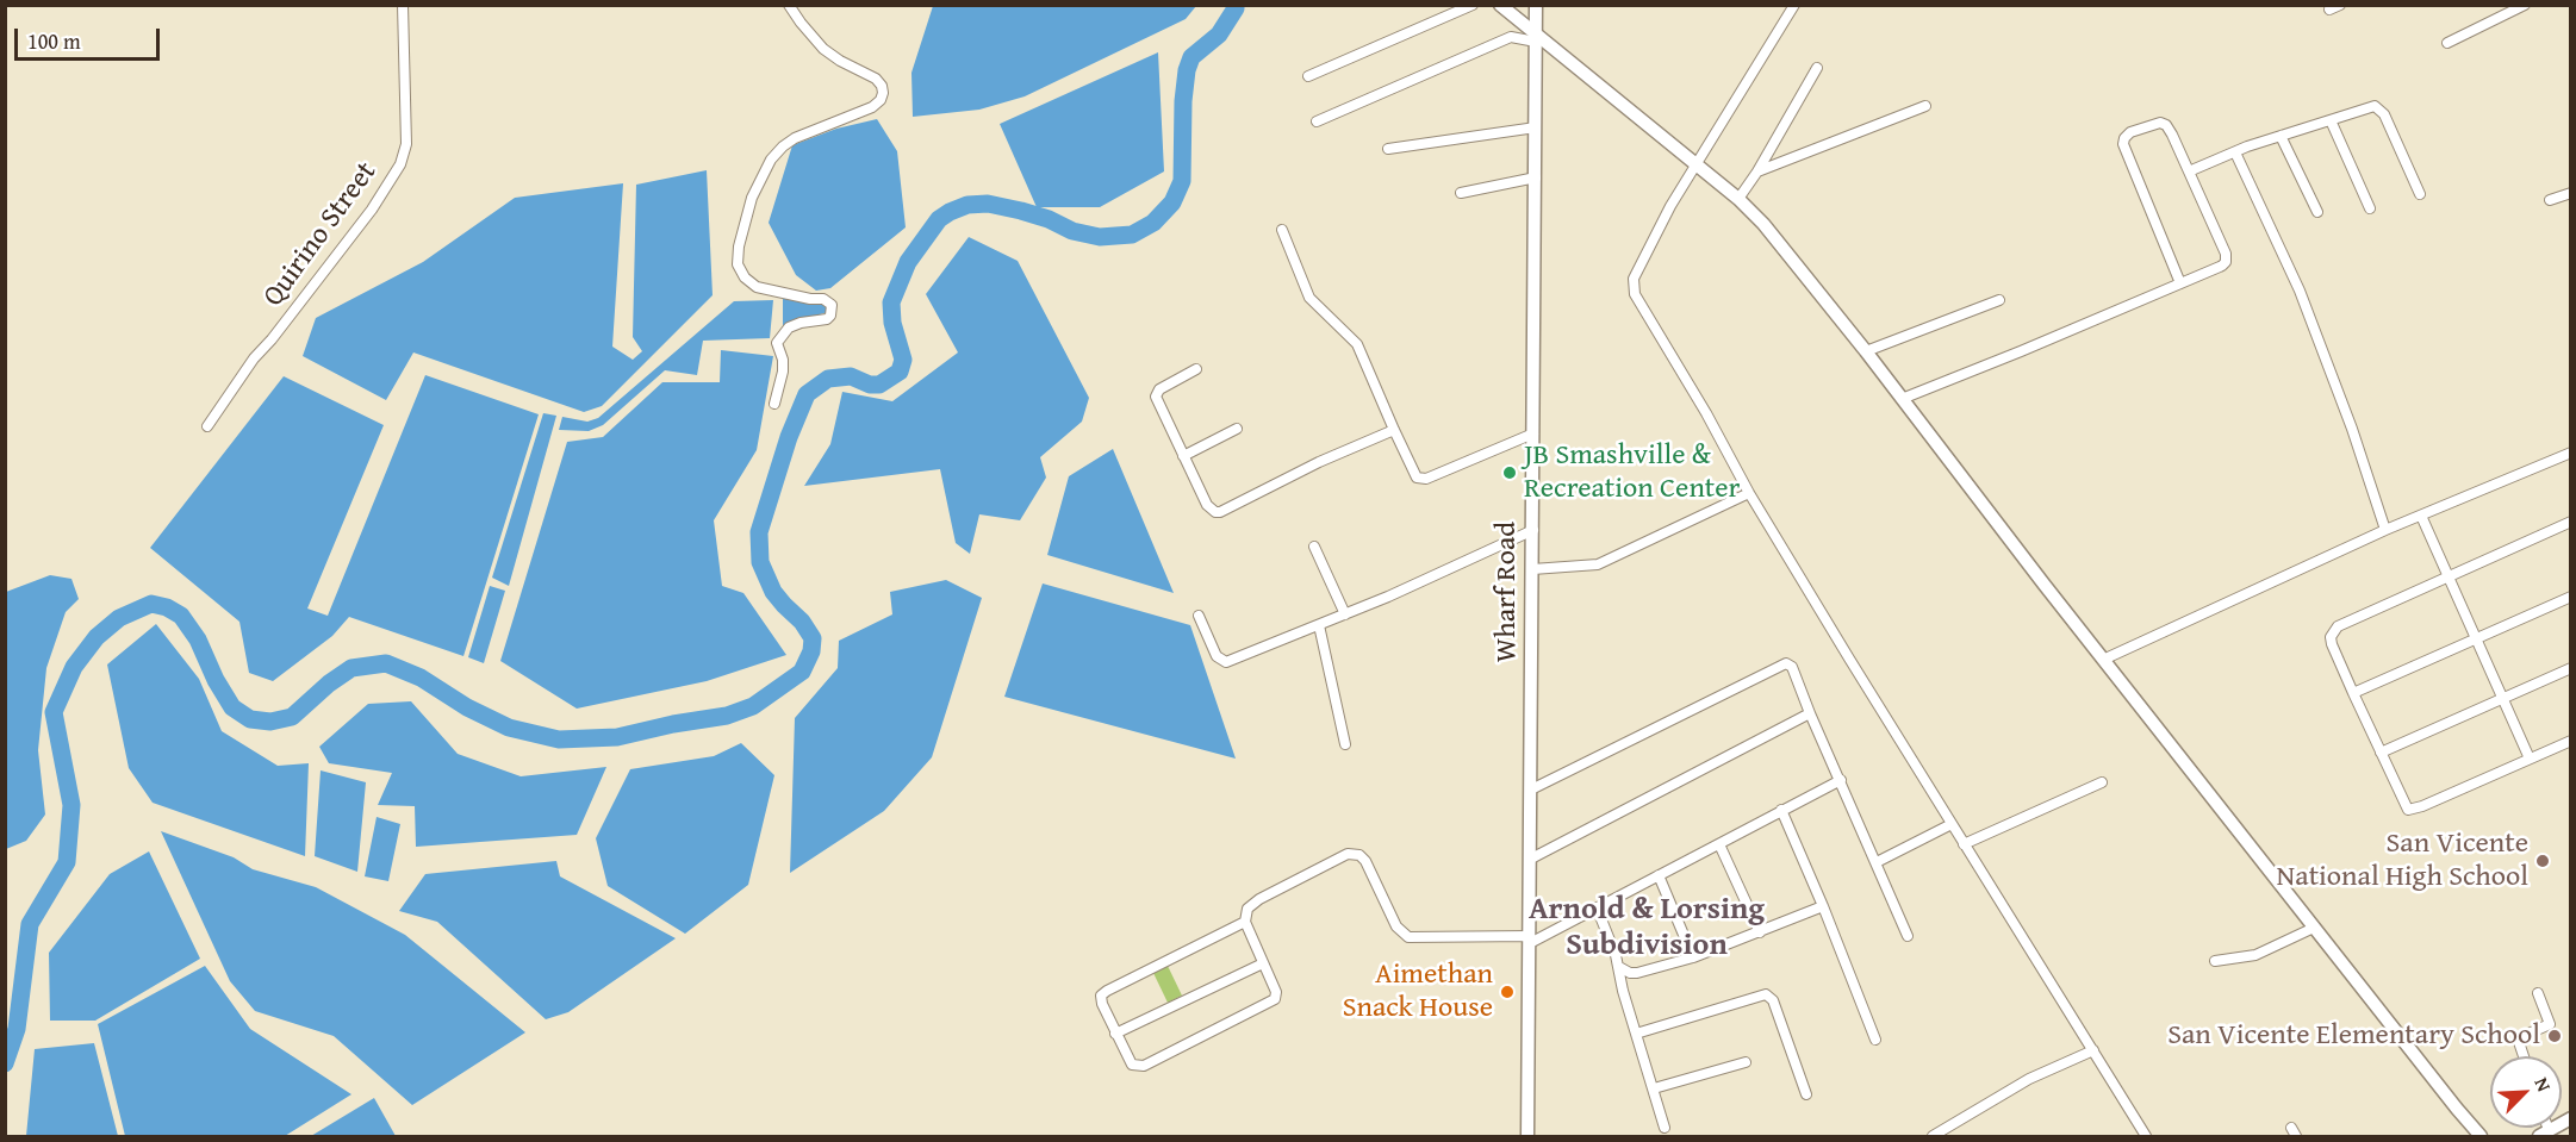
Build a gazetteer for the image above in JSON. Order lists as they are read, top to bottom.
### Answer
{
  "streets": {
    "street": ["Quirino Street", "Wharf Road"]
  },
  "districts": ["Arnold & Lorsing Subdivision"],
  "places": [
    "JB Smashville & Recreation Center",
    "San Vicente National High School",
    "Aimethan Snack House",
    "San Vicente Elementary School"
  ],
  "scale_bar": "100 m",
  "north": "top right"
}
